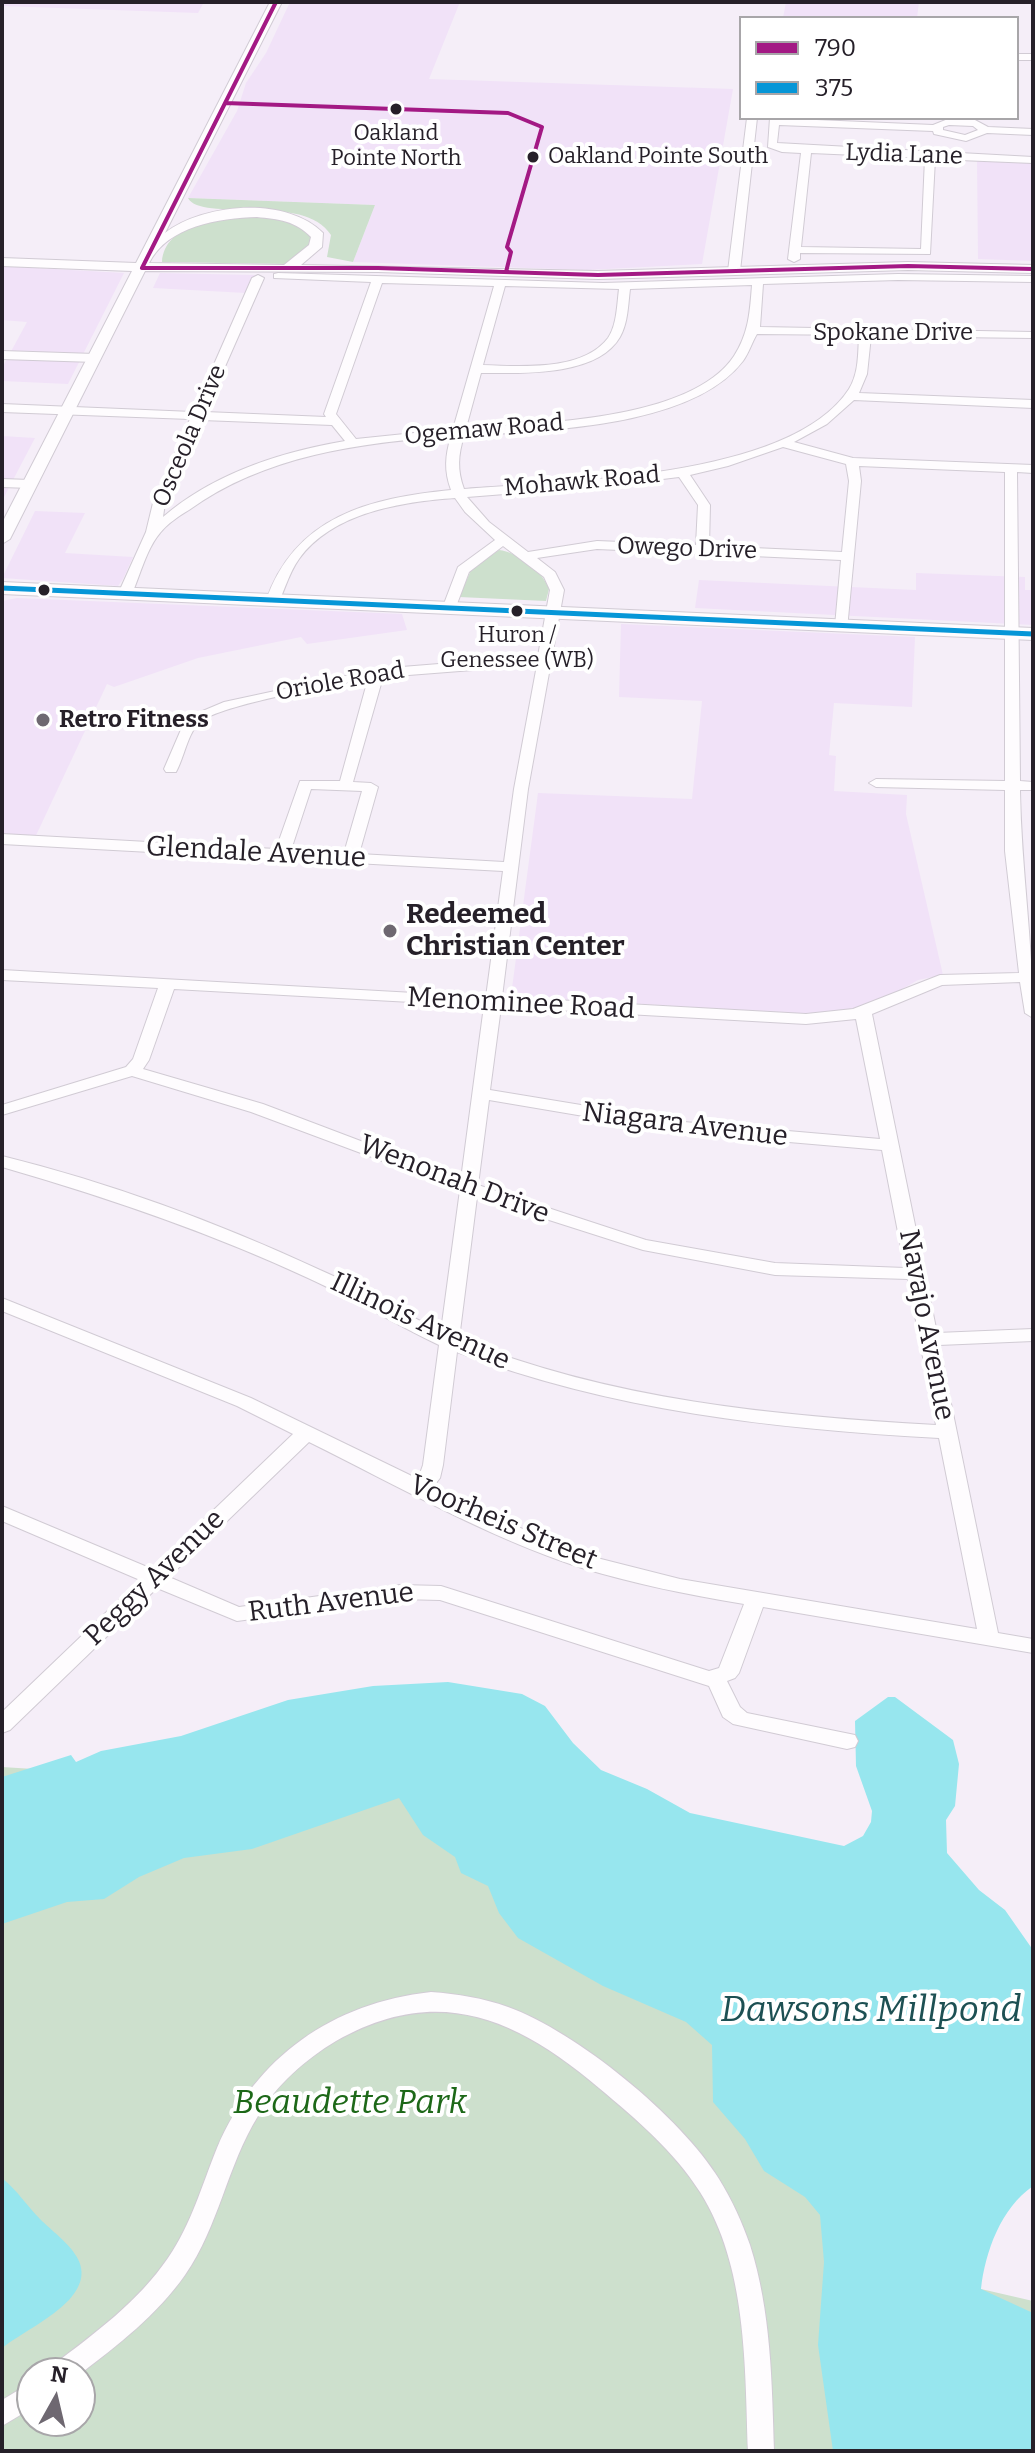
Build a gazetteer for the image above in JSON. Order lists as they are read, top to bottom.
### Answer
{
  "streets": {
    "street": [
      "Lydia Lane",
      "Spokane Drive",
      "Ogemaw Road",
      "Osceola Drive",
      "Mohawk Road",
      "Owego Drive",
      "Oriole Road",
      "Glendale Avenue",
      "Menominee Road",
      "Niagara Avenue",
      "Wenonah Drive",
      "Illinois Avenue",
      "Navajo Avenue",
      "Voorheis Street",
      "Peggy Avenue",
      "Ruth Avenue"
    ]
  },
  "crossings": [
    ["Spokane Drive", "Ogemaw Road"],
    ["Spokane Drive", "Mohawk Road"],
    ["Ogemaw Road", "Osceola Drive"],
    ["Menominee Road", "Navajo Avenue"],
    ["Niagara Avenue", "Navajo Avenue"],
    ["Wenonah Drive", "Navajo Avenue"],
    ["Illinois Avenue", "Navajo Avenue"],
    ["Navajo Avenue", "Voorheis Street"],
    ["Voorheis Street", "Peggy Avenue"],
    ["Peggy Avenue", "Ruth Avenue"]
  ],
  "water": ["Dawsons Millpond"],
  "parks": ["Beaudette Park"],
  "places": [
    "Oakland Pointe North",
    "Oakland Pointe South",
    "Huron / Genessee (WB)",
    "Retro Fitness",
    "Redeemed Christian Center"
  ],
  "lines": ["transit line 790", "transit line 375"],
  "legend": ["790", "375"],
  "north": "top"
}
